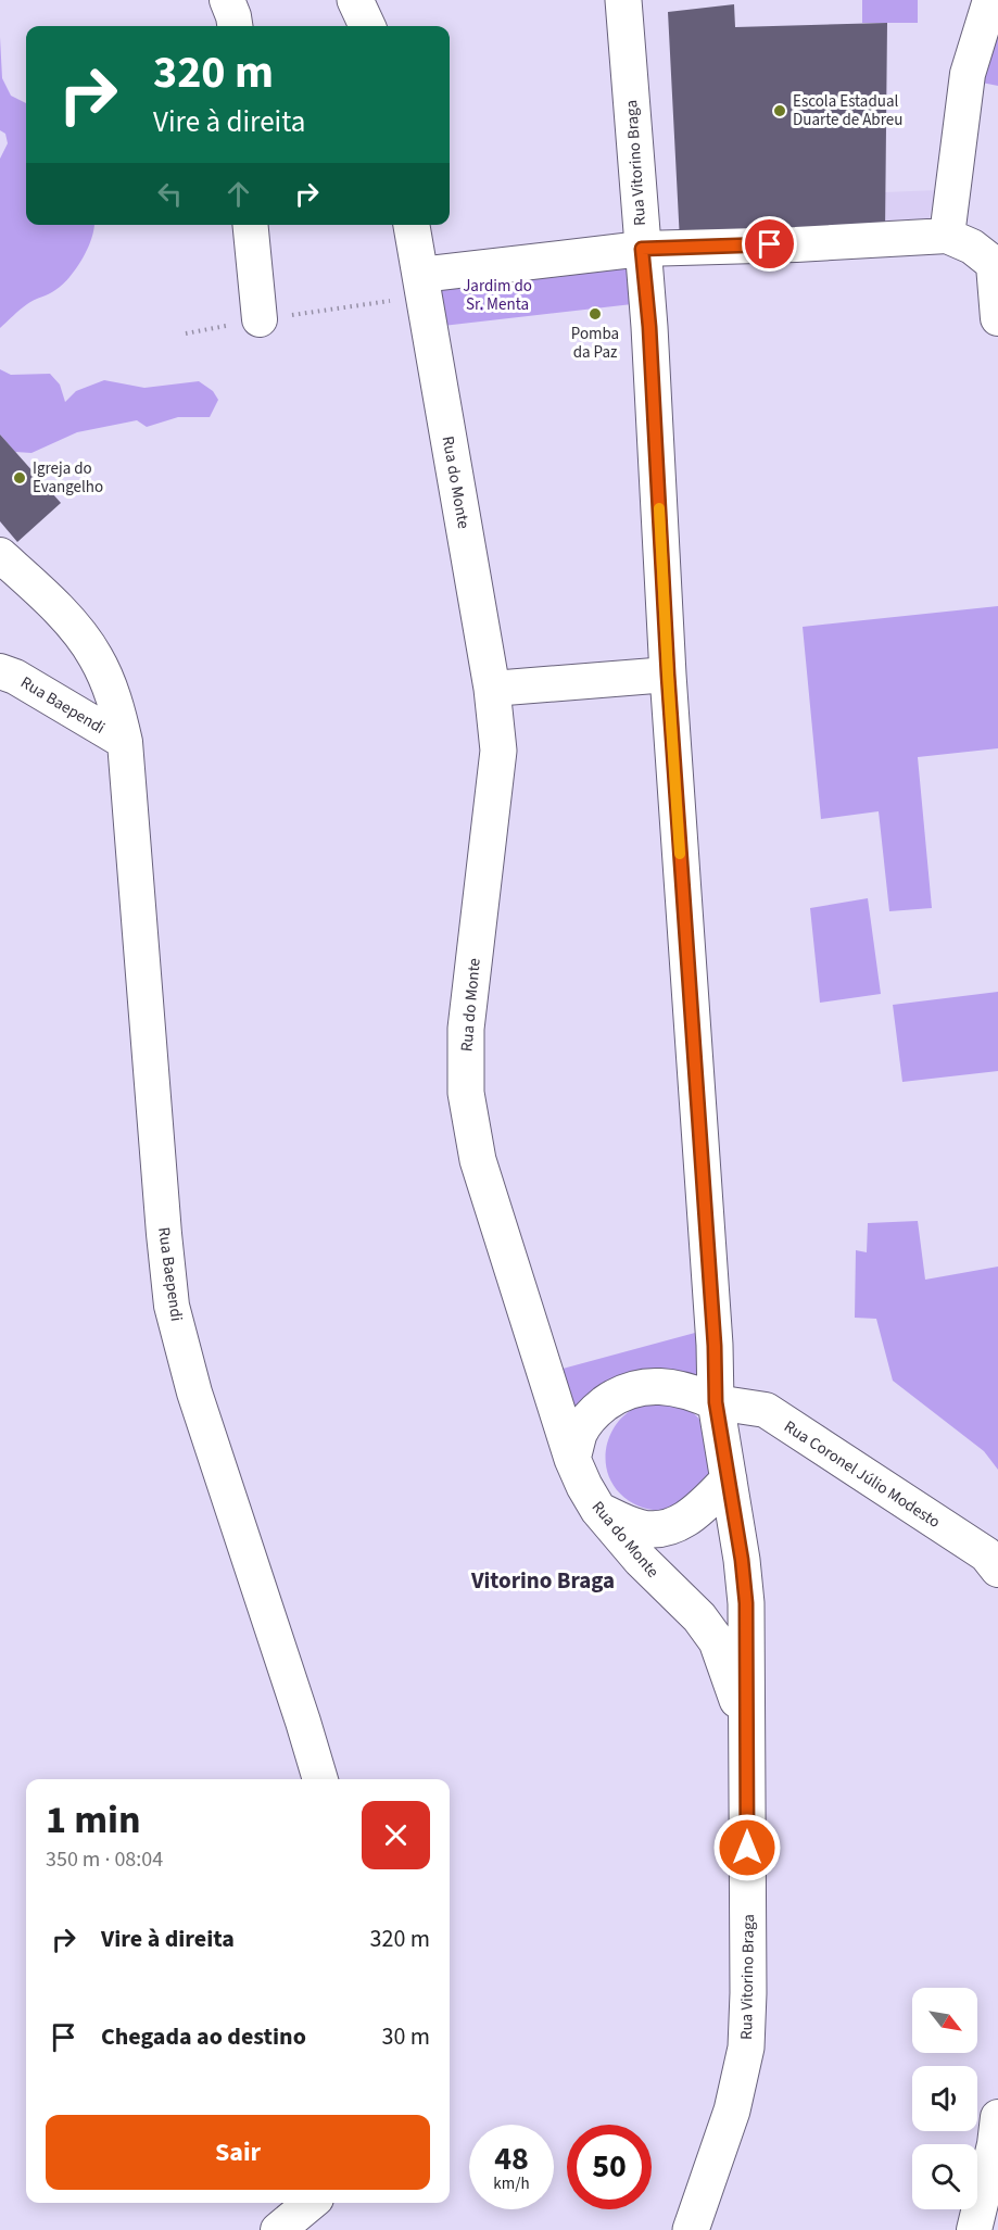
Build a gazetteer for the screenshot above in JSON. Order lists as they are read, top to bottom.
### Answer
{
  "streets": {
    "main road": ["Rua Vitorino Braga", "Rua do Monte"],
    "street": ["Rua Baependi", "Rua Coronel Júlio Modesto"]
  },
  "crossings": [
    ["Rua Vitorino Braga", "Rua do Monte"],
    ["Rua Vitorino Braga", "Rua Coronel Júlio Modesto"],
    ["Rua do Monte", "Rua Coronel Júlio Modesto"]
  ],
  "districts": ["Vitorino Braga"],
  "parks": ["Jardim do Sr. Menta"],
  "places": ["Escola Estadual Duarte de Abreu", "Pomba da Paz", "Igreja do Evangelho"],
  "north": "bottom right",
  "page": {
    "turn": ["320 m", "Vire à direita"],
    "heading": ["1 min", "350 m · 08:04"],
    "list": [
      {
        "name": "Vire à direita",
        "value": "320 m"
      },
      {
        "name": "Chegada ao destino",
        "value": "30 m"
      }
    ],
    "buttons": "Sair",
    "speed": "48 km/h",
    "limit": "50"
  }
}
